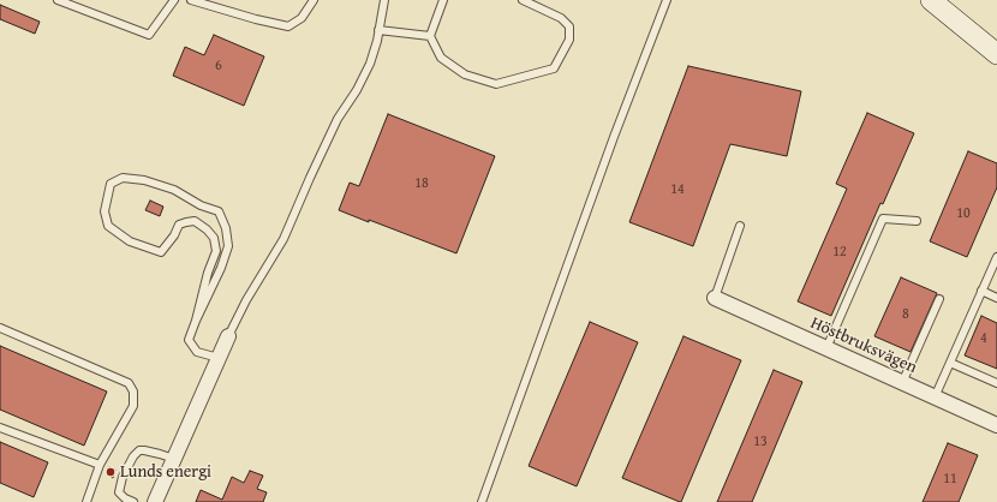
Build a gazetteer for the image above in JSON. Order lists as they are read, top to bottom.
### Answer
{
  "streets": {
    "street": ["Höstbruksvägen"]
  },
  "places": ["Lunds energi"],
  "house_numbers": [
    "6",
    "18",
    "14",
    "10",
    "12",
    "8",
    "4",
    "13",
    "11"
  ]
}
